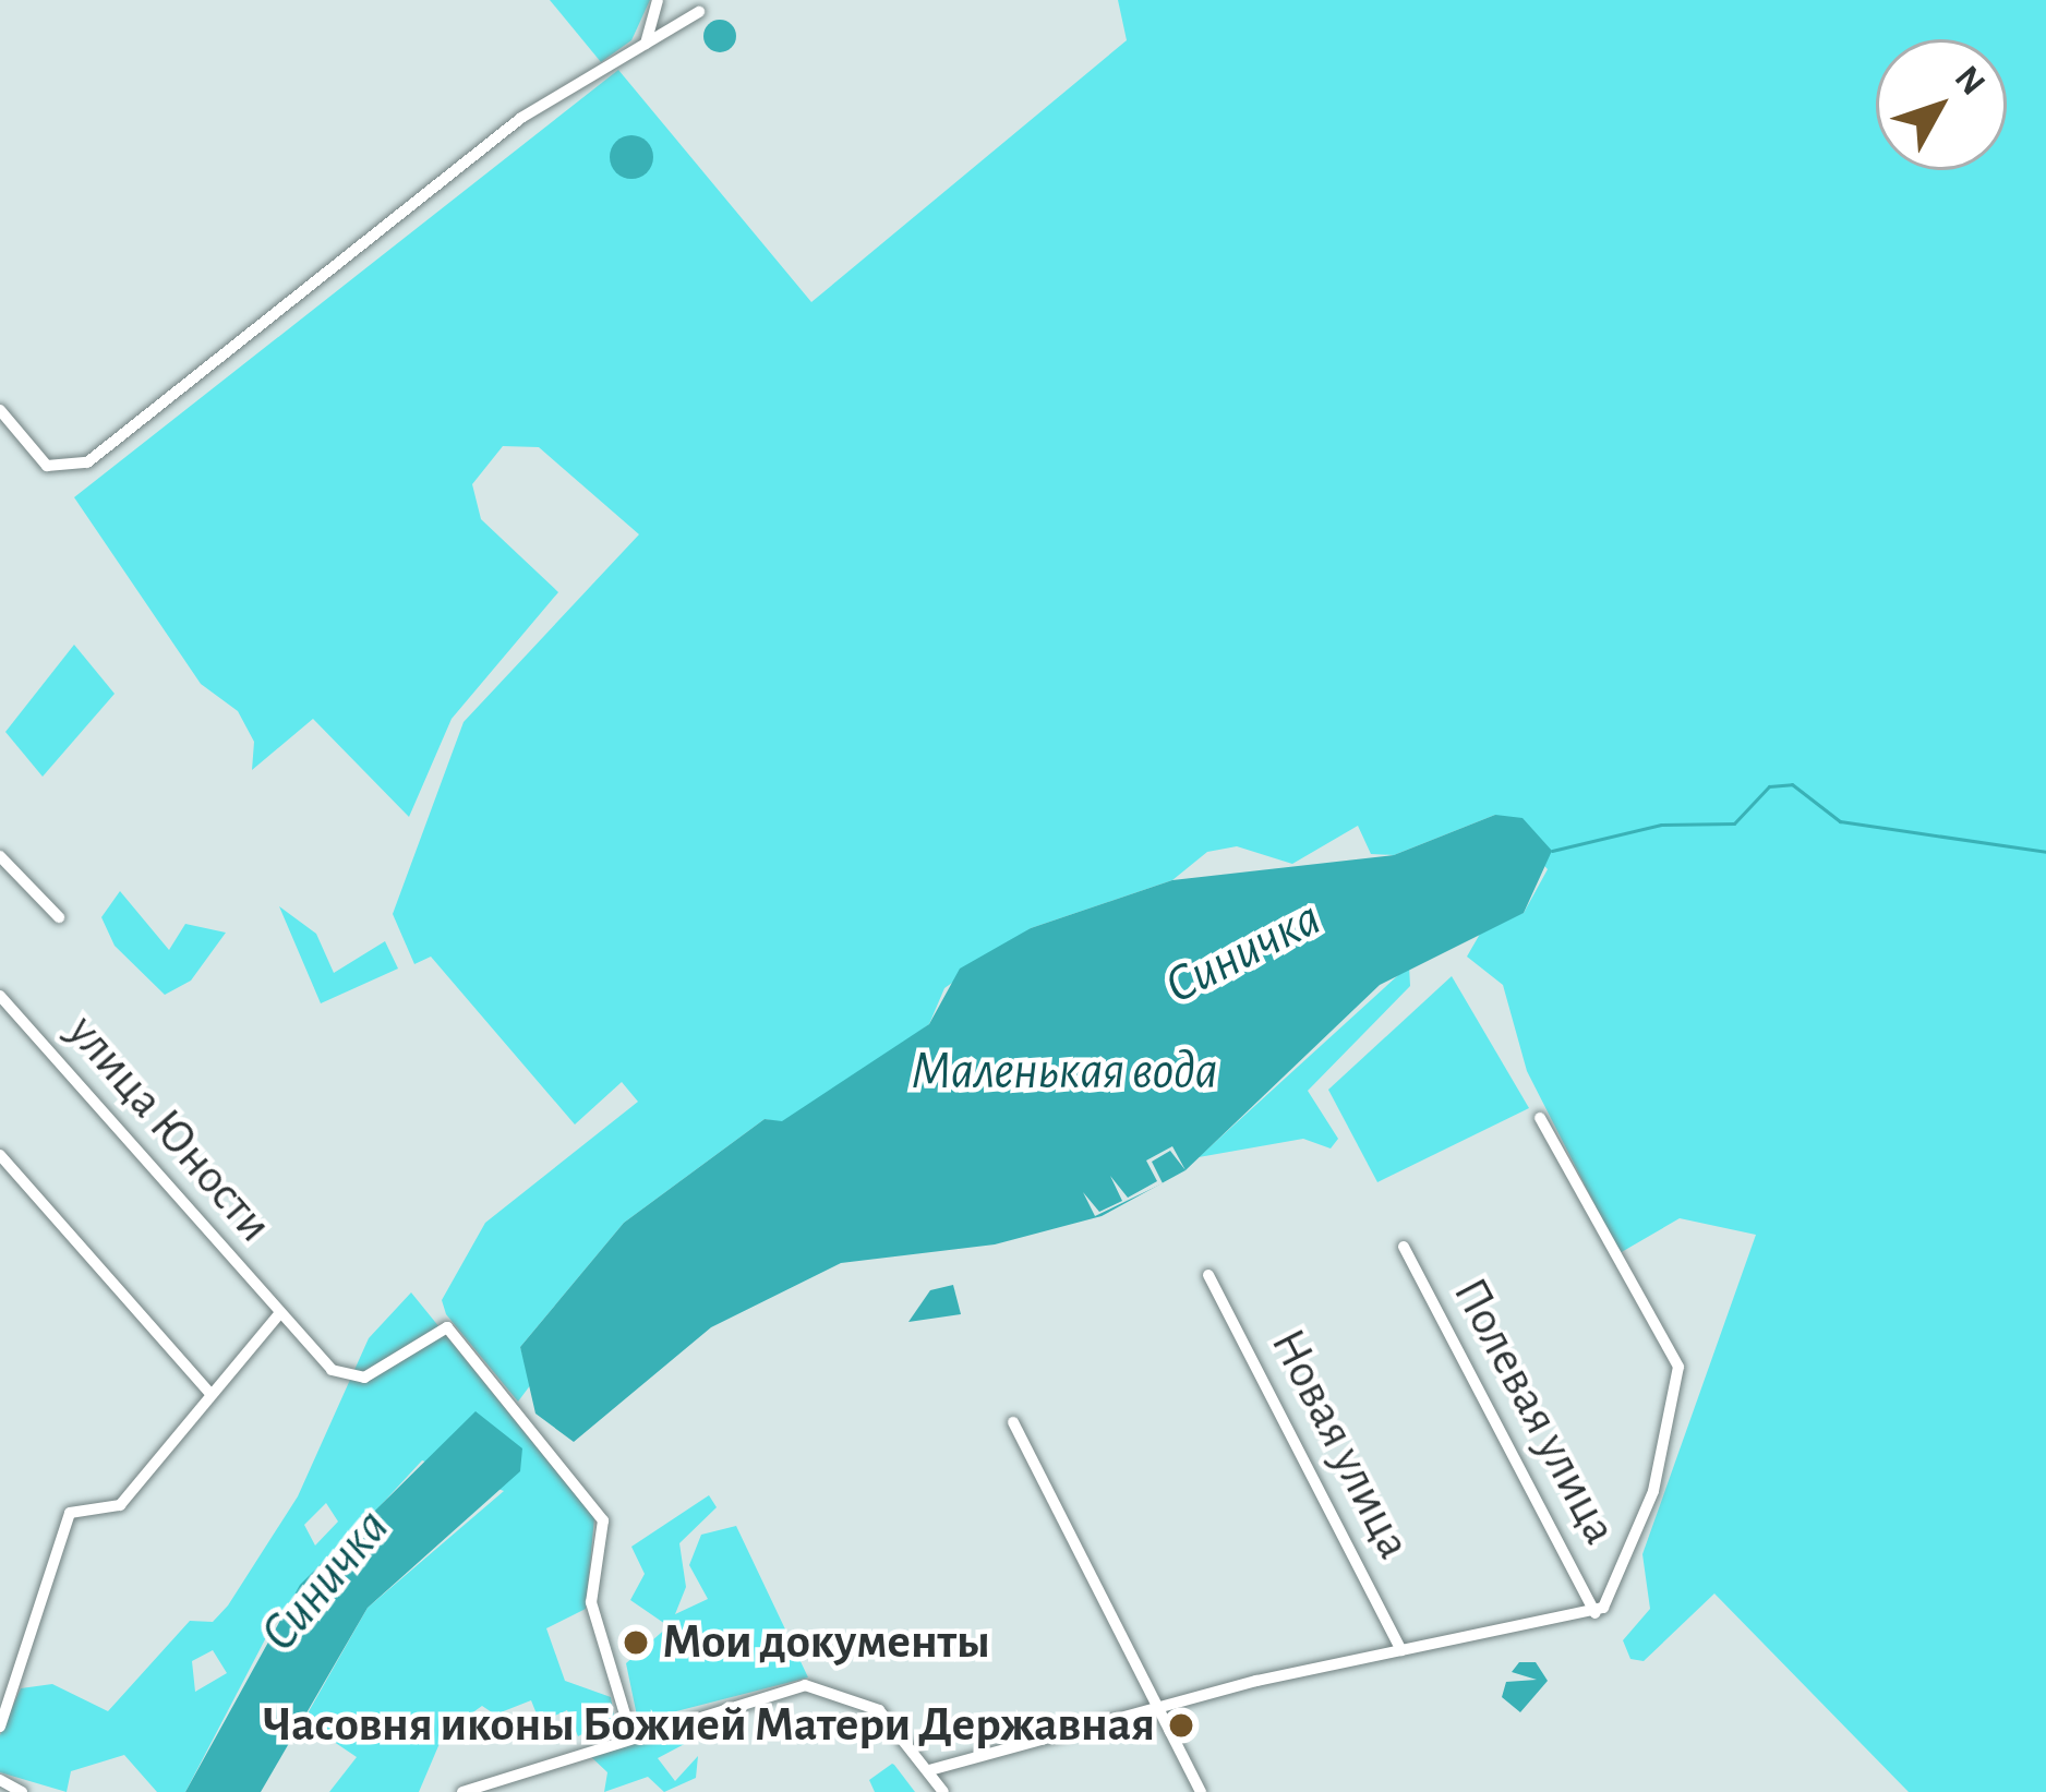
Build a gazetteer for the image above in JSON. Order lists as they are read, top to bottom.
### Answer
{
  "streets": {
    "street": ["улица Юности", "Полевая улица", "Новая улица"]
  },
  "water": ["Синичка", "Маленькая вода"],
  "places": ["Мои документы", "Часовня иконы Божией Матери Державная"],
  "north": "top right"
}
